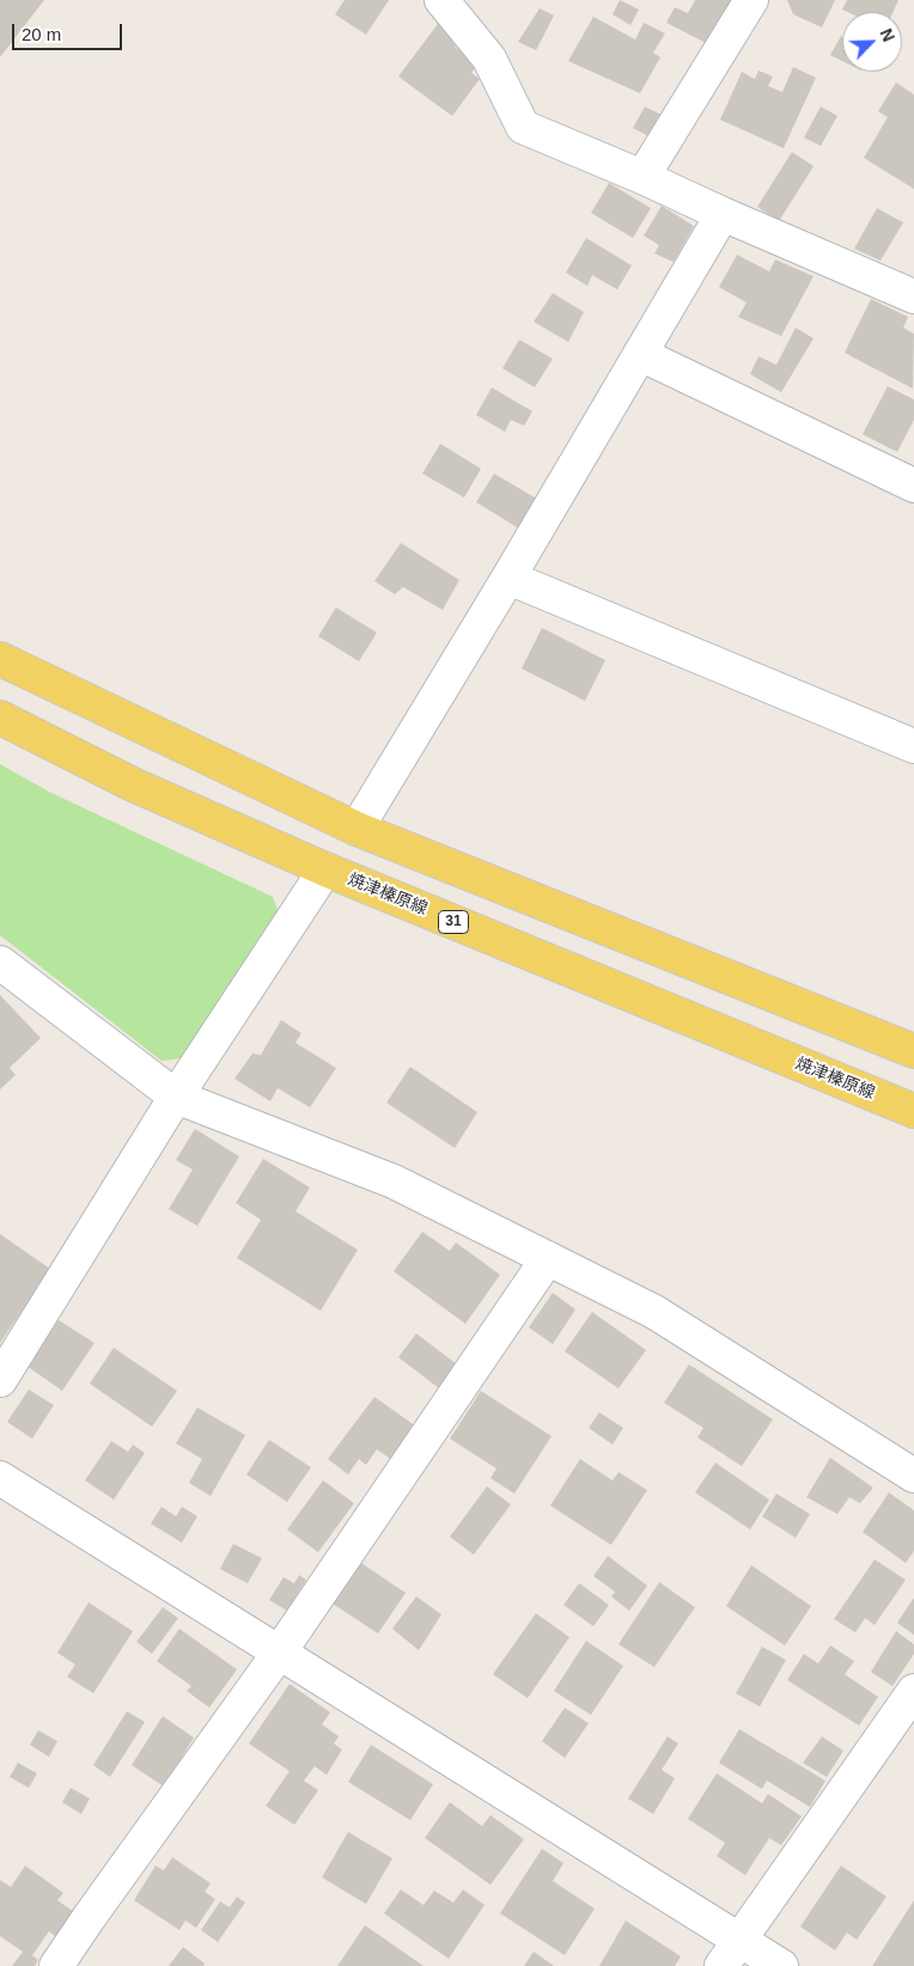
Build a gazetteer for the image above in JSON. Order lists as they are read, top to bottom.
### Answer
{
  "streets": {
    "main road": ["焼津榛原線", "31"]
  },
  "scale_bar": "20 m",
  "north": "top right"
}
